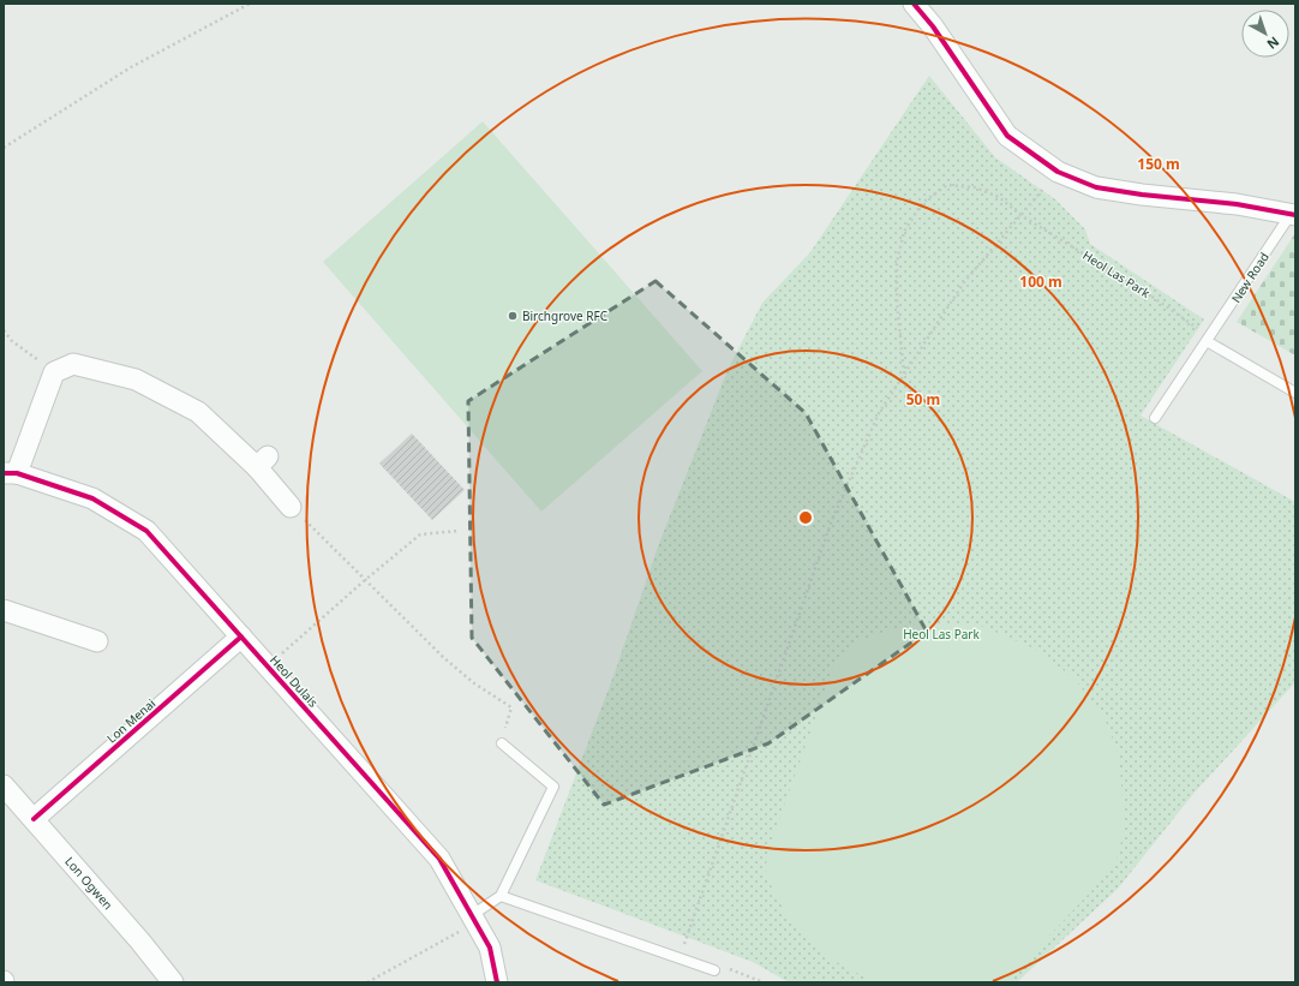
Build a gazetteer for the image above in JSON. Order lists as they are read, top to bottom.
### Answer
{
  "streets": {
    "street": ["Heol Dulais", "Lon Menai", "Lon Ogwen"],
    "lane": ["New Road"],
    "path": ["Heol Las Park"]
  },
  "crossings": [
    ["Heol Las Park", "New Road"],
    ["Heol Dulais", "Lon Menai"],
    ["Lon Menai", "Lon Ogwen"]
  ],
  "parks": ["Heol Las Park"],
  "places": ["Birchgrove RFC"],
  "north": "bottom right",
  "rings": ["150 m", "100 m", "50 m"]
}
